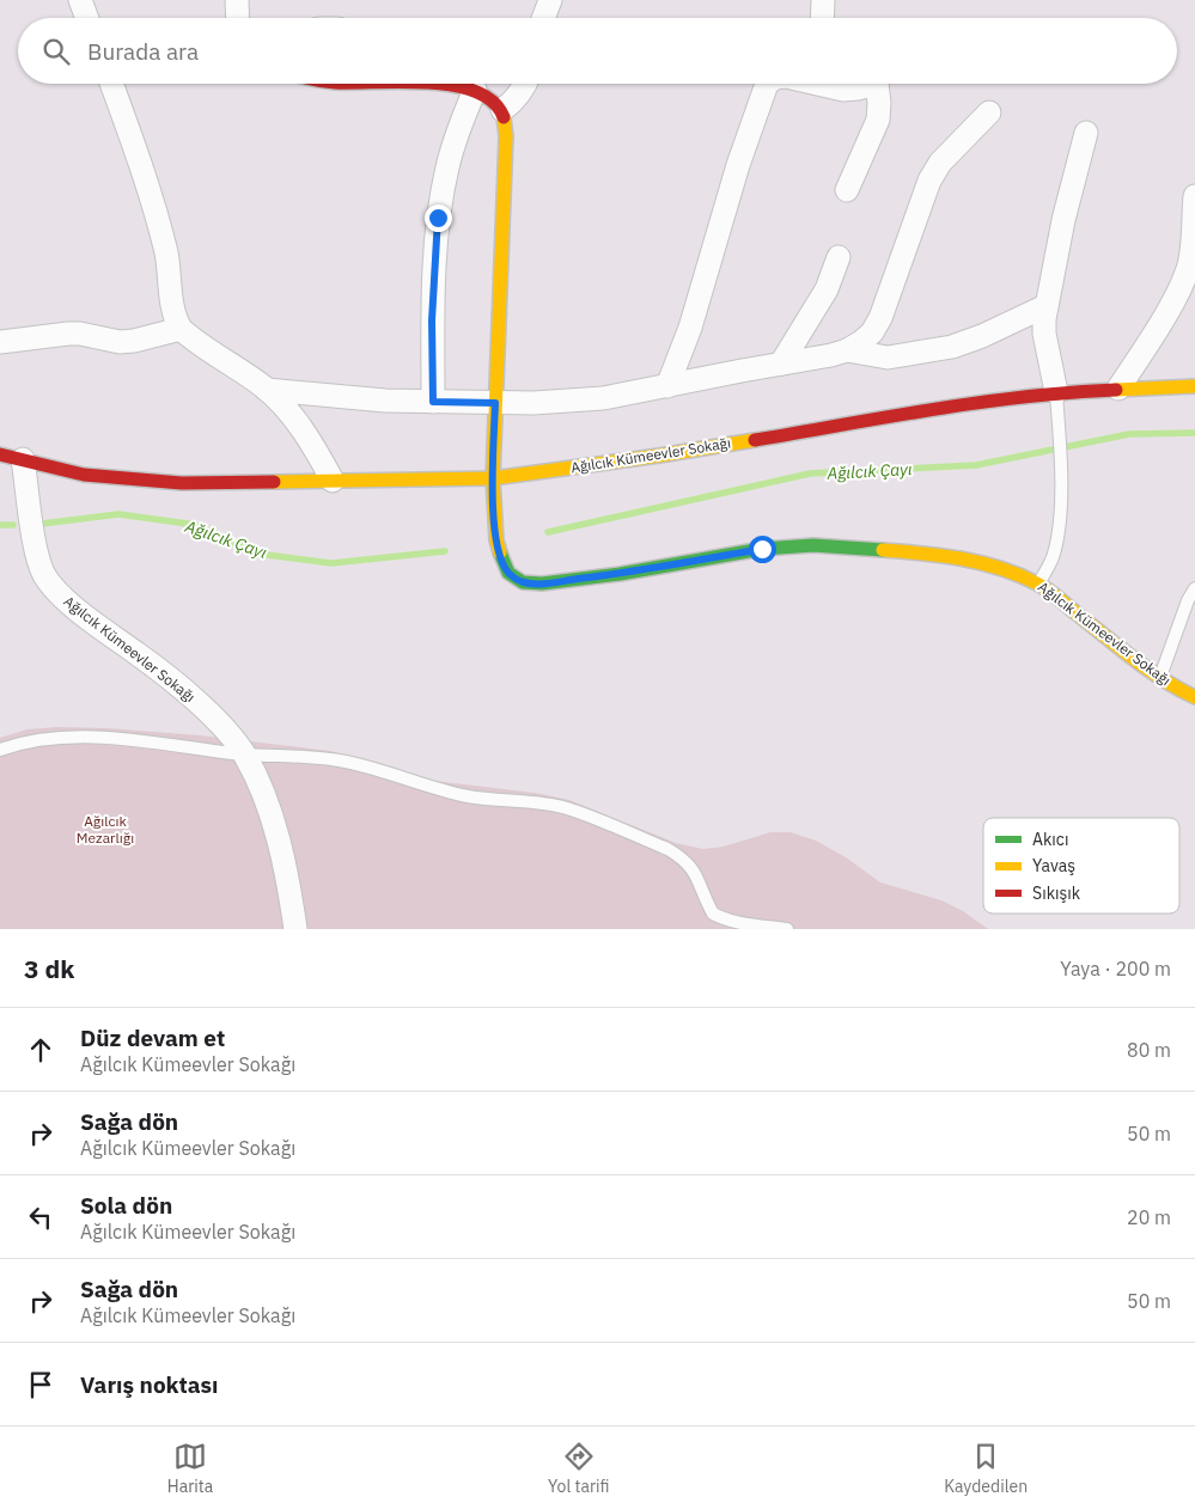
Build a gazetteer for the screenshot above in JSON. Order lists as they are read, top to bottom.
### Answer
{
  "streets": {
    "street": ["Ağılcık Kümeevler Sokağı"]
  },
  "water": ["Ağılcık Çayı"],
  "parks": ["Ağılcık Mezarlığı"],
  "legend": ["Akıcı", "Yavaş", "Sıkışık"],
  "page": {
    "search": "Burada ara",
    "heading": ["3 dk", "Yaya · 200 m"],
    "list": [
      ["Düz devam et", "Ağılcık Kümeevler Sokağı", "80 m"],
      ["Sağa dön", "Ağılcık Kümeevler Sokağı", "50 m"],
      ["Sola dön", "Ağılcık Kümeevler Sokağı", "20 m"],
      ["Sağa dön", "Ağılcık Kümeevler Sokağı", "50 m"],
      "Varış noktası"
    ],
    "nav": ["Harita", "Yol tarifi", "Kaydedilen"]
  }
}
